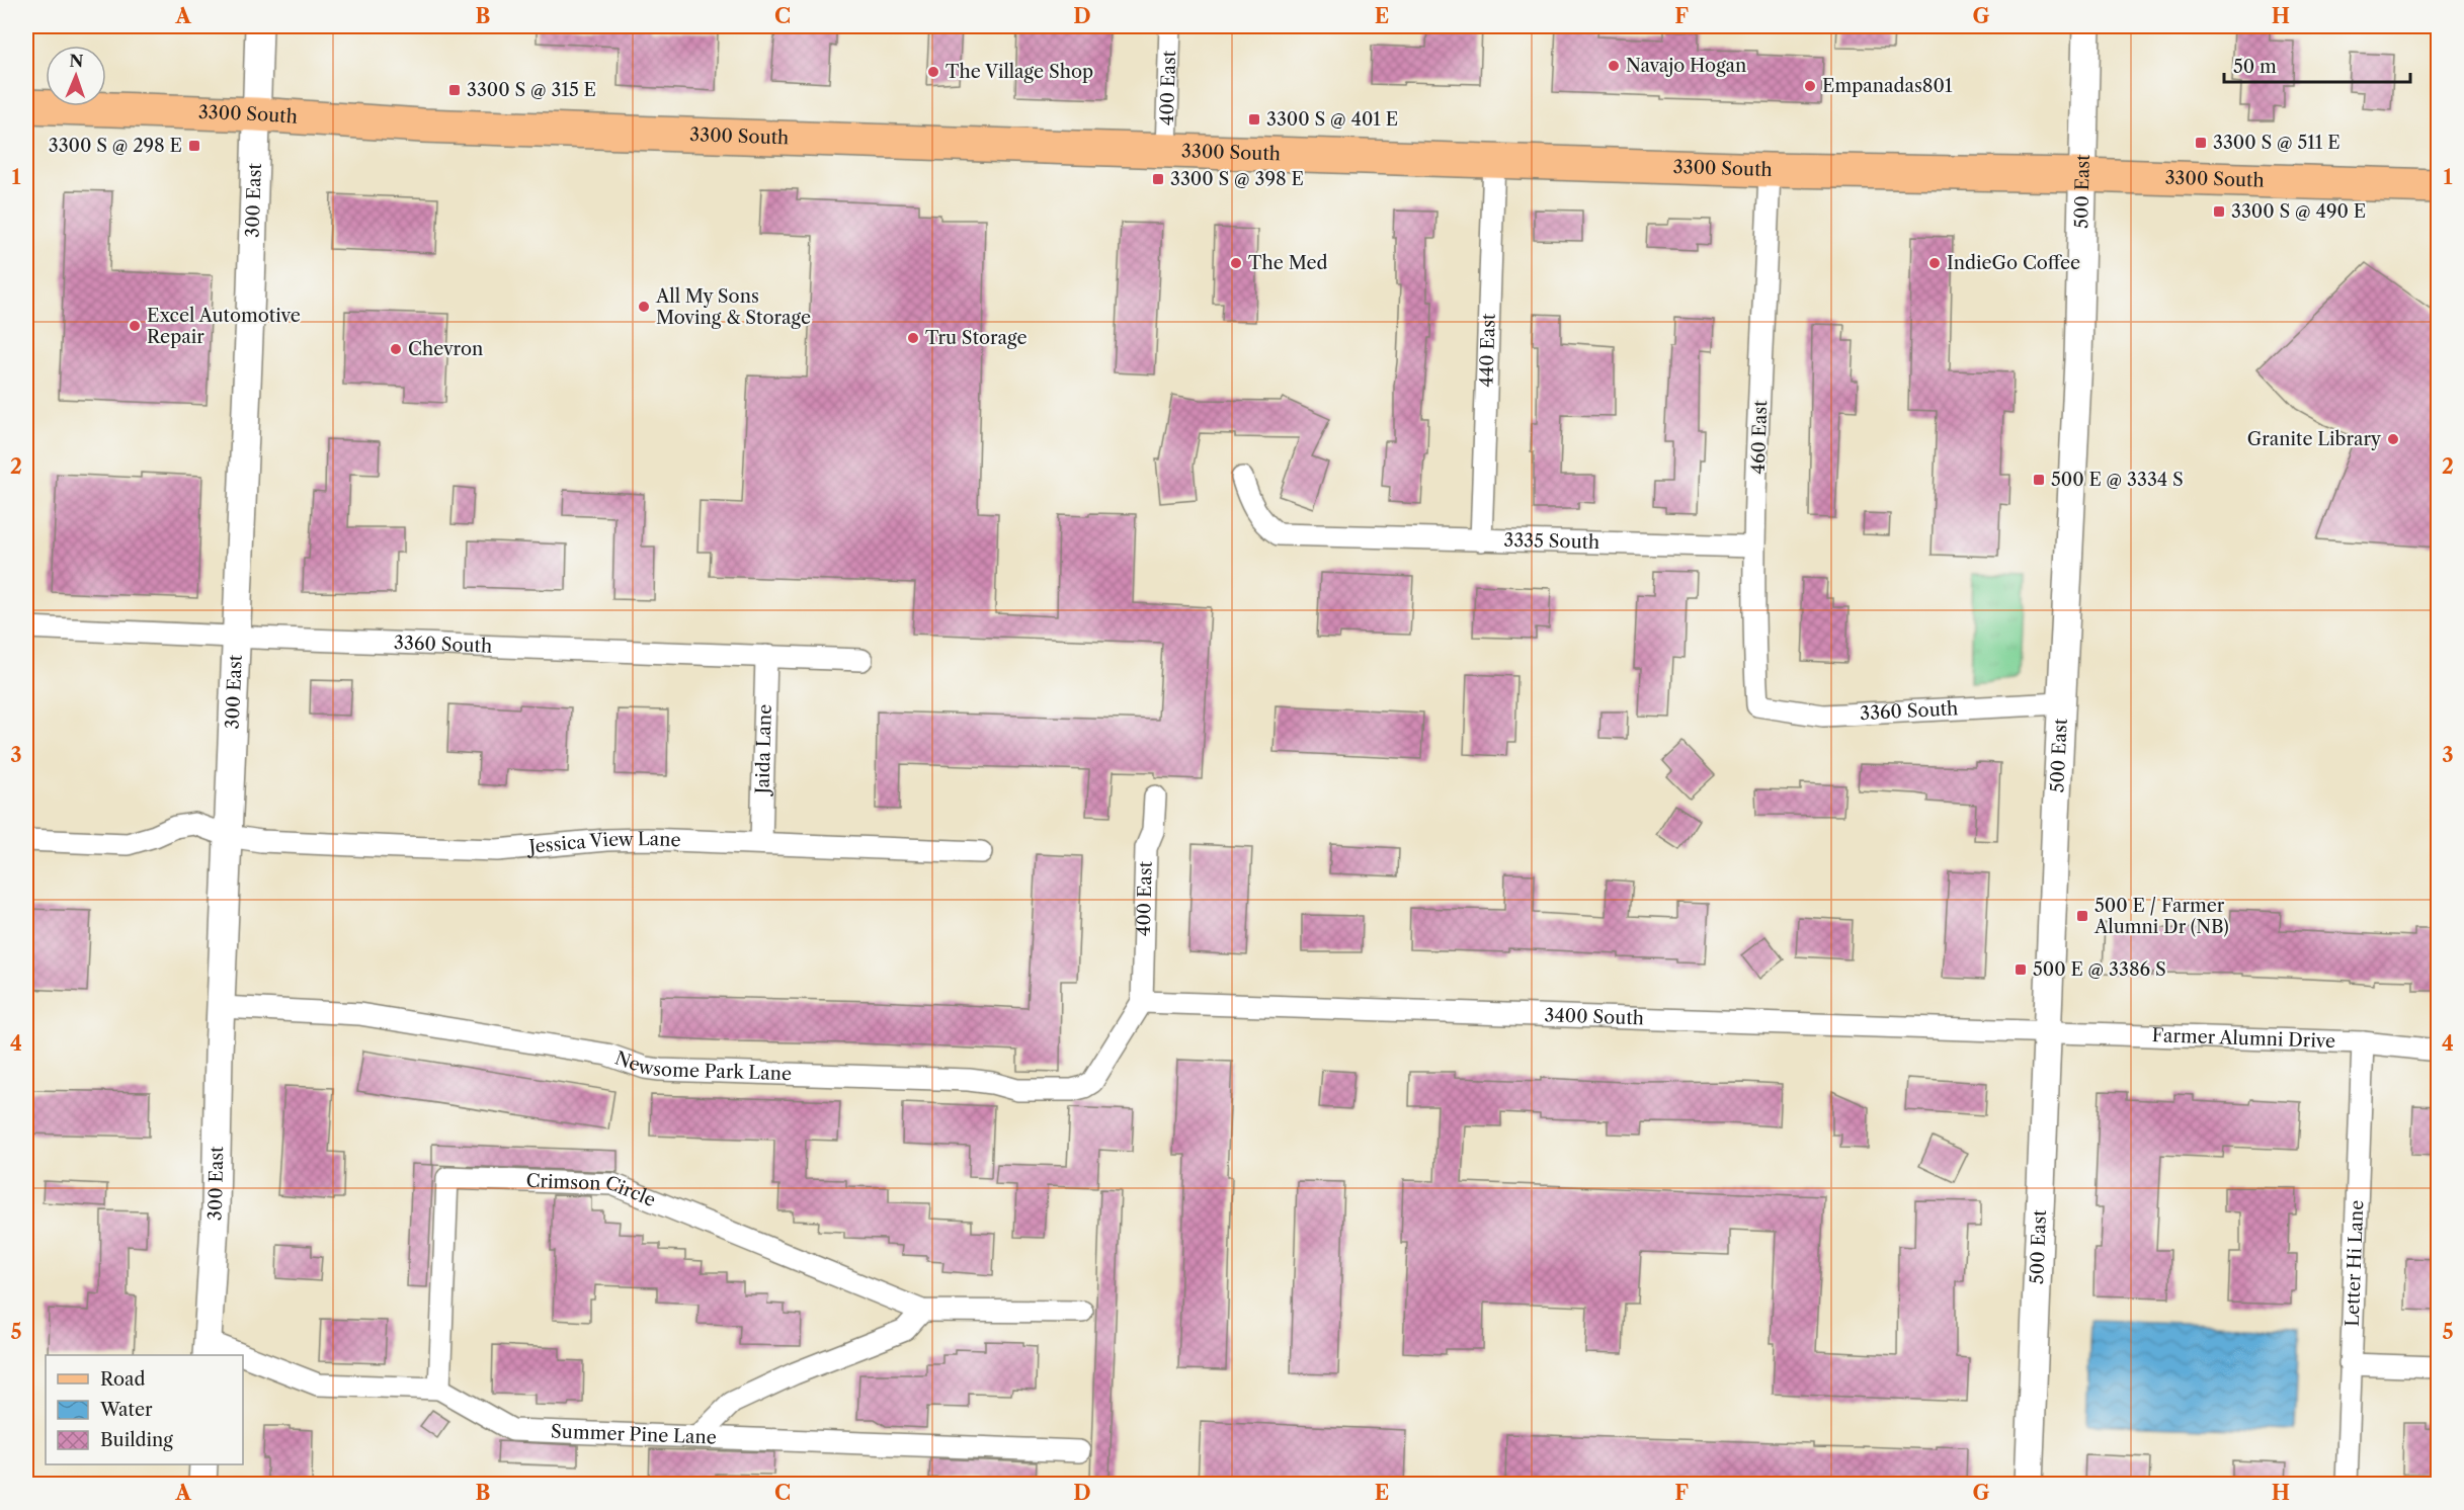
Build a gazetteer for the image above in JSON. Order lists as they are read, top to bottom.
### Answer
{
  "streets": {
    "main road": ["3300 South"],
    "street": [
      "400 East",
      "500 East",
      "300 East",
      "440 East",
      "460 East",
      "3335 South",
      "3360 South",
      "Jaida Lane",
      "Jessica View Lane",
      "3400 South",
      "Farmer Alumni Drive",
      "Newsome Park Lane",
      "Crimson Circle",
      "Letter Hi Lane",
      "Summer Pine Lane"
    ]
  },
  "crossings": [
    ["400 East", "3300 South"],
    ["400 East", "3400 South"],
    ["400 East", "Newsome Park Lane"],
    ["3300 South", "500 East"],
    ["3300 South", "300 East"],
    ["3300 South", "440 East"],
    ["3300 South", "460 East"],
    ["500 East", "3360 South"],
    ["500 East", "3400 South"],
    ["500 East", "Farmer Alumni Drive"],
    ["300 East", "3360 South"],
    ["300 East", "Jessica View Lane"],
    ["300 East", "Newsome Park Lane"],
    ["300 East", "Summer Pine Lane"],
    ["440 East", "3335 South"],
    ["460 East", "3335 South"],
    ["460 East", "3360 South"],
    ["3360 South", "Jaida Lane"],
    ["Jaida Lane", "Jessica View Lane"],
    ["3400 South", "Farmer Alumni Drive"],
    ["3400 South", "Newsome Park Lane"],
    ["Farmer Alumni Drive", "Letter Hi Lane"],
    ["Crimson Circle", "Summer Pine Lane"]
  ],
  "places": {
    "other": [
      "Navajo Hogan",
      "The Village Shop",
      "Empanadas801",
      "The Med",
      "IndieGo Coffee",
      "All My Sons Moving & Storage",
      "Excel Automotive Repair",
      "Tru Storage",
      "Chevron",
      "Granite Library"
    ],
    "transit": [
      "3300 S @ 315 E",
      "3300 S @ 401 E",
      "3300 S @ 511 E",
      "3300 S @ 298 E",
      "3300 S @ 398 E",
      "3300 S @ 490 E",
      "500 E @ 3334 S",
      "500 E / Farmer Alumni Dr (NB)",
      "500 E @ 3386 S"
    ]
  },
  "legend": ["Road", "Water", "Building"],
  "scale_bar": "50 m",
  "north": "top",
  "grid": {
    "columns": [
      "A",
      "B",
      "C",
      "D",
      "E",
      "F",
      "G",
      "H"
    ],
    "rows": [
      "1",
      "2",
      "3",
      "4",
      "5"
    ]
  }
}
